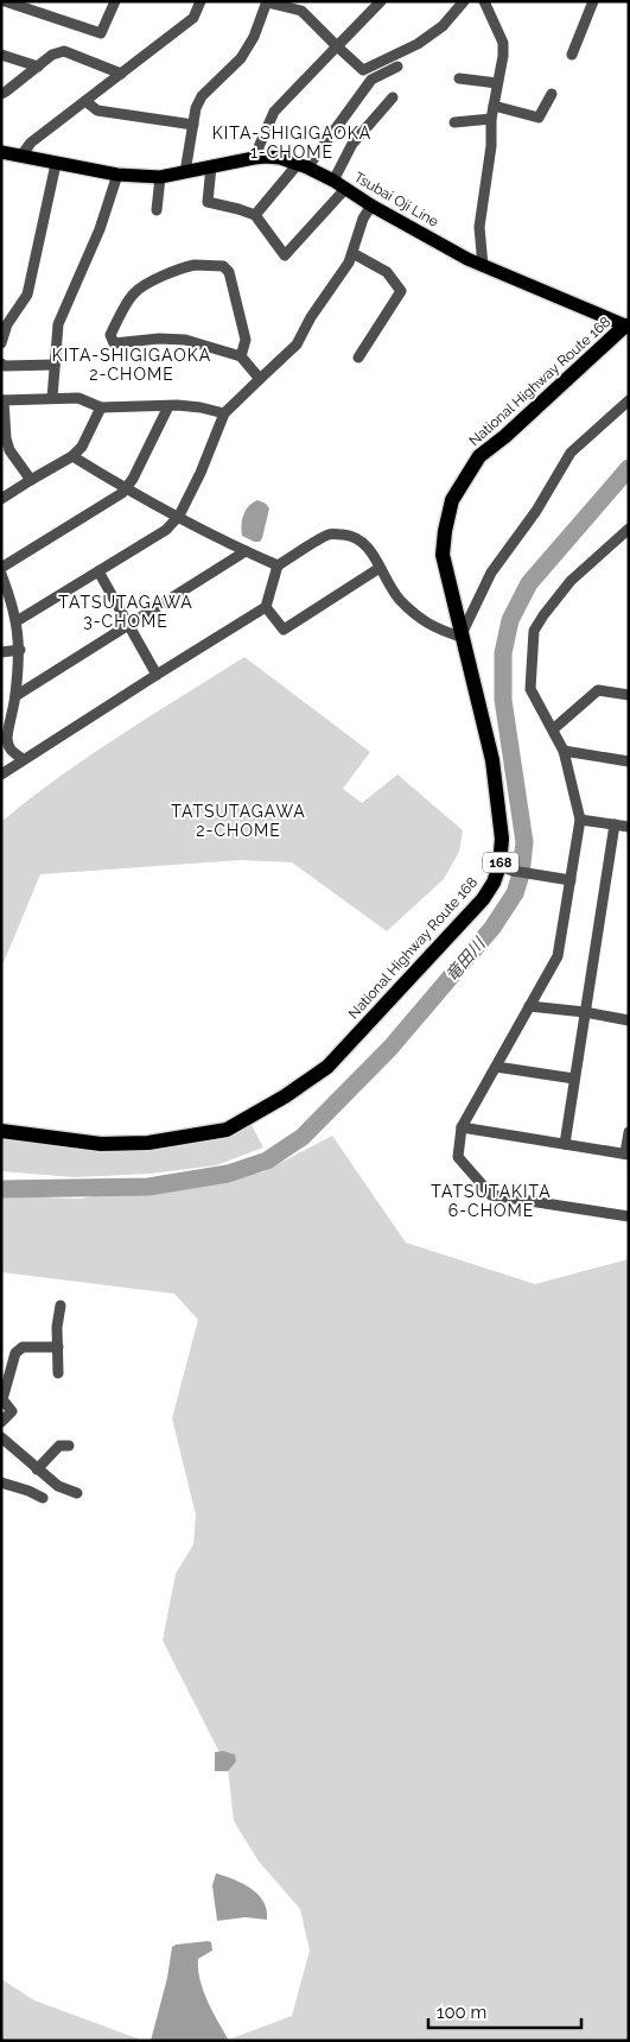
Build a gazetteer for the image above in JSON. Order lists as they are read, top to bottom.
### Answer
{
  "streets": {
    "highway": ["National Highway Route 168", "168"],
    "main road": ["Tsubai Oji Line"]
  },
  "crossings": [
    ["Tsubai Oji Line", "National Highway Route 168"]
  ],
  "districts": [
    "KITA-SHIGIGAOKA 1-CHOME",
    "KITA-SHIGIGAOKA 2-CHOME",
    "TATSUTAGAWA 3-CHOME",
    "TATSUTAGAWA 2-CHOME",
    "TATSUTAKITA 6-CHOME"
  ],
  "water": ["竜田川"],
  "scale_bar": "100 m"
}
